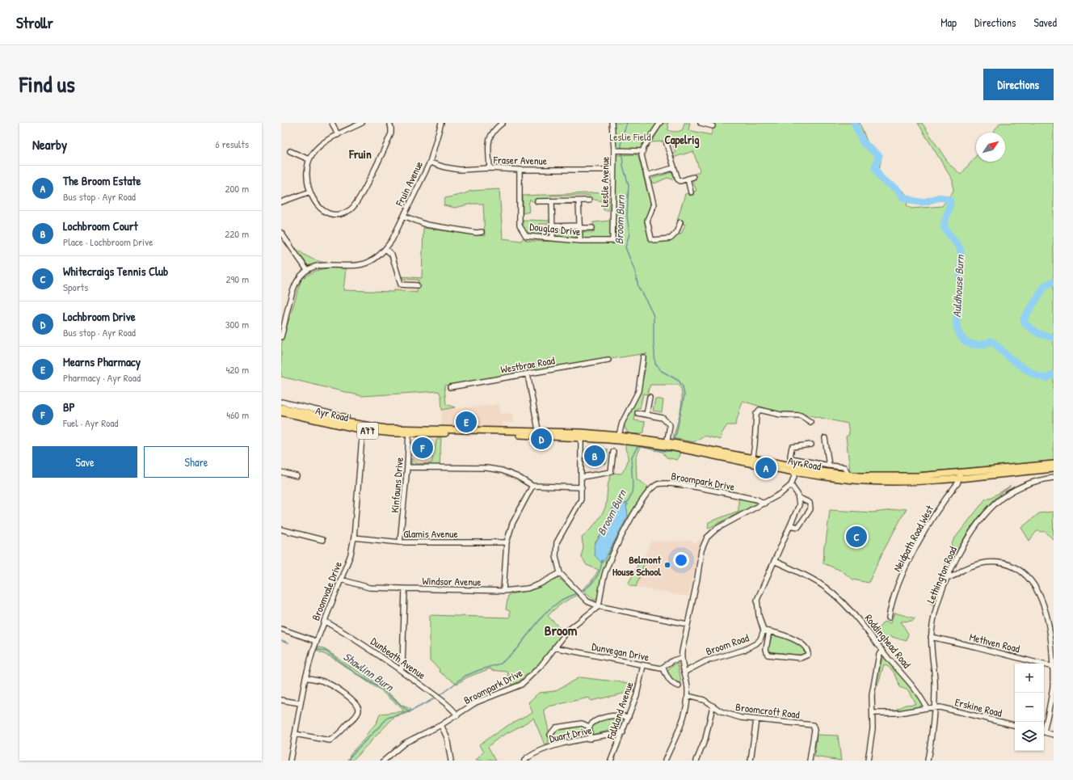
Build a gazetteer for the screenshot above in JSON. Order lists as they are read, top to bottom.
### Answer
{
  "streets": {
    "main road": ["Ayr Road", "A77"],
    "street": [
      "Fraser Avenue",
      "Leslie Avenue",
      "Fruin Avenue",
      "Douglas Drive",
      "Westbrae Road",
      "Broompark Drive",
      "Kinfauns Drive",
      "Glamis Avenue",
      "Neidpath Road West",
      "Lethington Road",
      "Windsor Avenue",
      "Broomvale Drive",
      "Roddinghead Road",
      "Methven Road",
      "Broom Road",
      "Dunvegan Drive",
      "Dunbeath Avenue",
      "Erskine Road",
      "Falkland Avenue",
      "Broomcroft Road",
      "Duart Drive"
    ]
  },
  "crossings": [
    ["Fraser Avenue", "Leslie Avenue"],
    ["Fraser Avenue", "Fruin Avenue"],
    ["Fraser Avenue", "Douglas Drive"],
    ["Leslie Avenue", "Douglas Drive"],
    ["Ayr Road", "Kinfauns Drive"],
    ["Ayr Road", "Neidpath Road West"],
    ["Ayr Road", "Broomvale Drive"],
    ["Broompark Drive", "Dunvegan Drive"],
    ["Broompark Drive", "Dunbeath Avenue"],
    ["Kinfauns Drive", "Glamis Avenue"],
    ["Glamis Avenue", "Broomvale Drive"],
    ["Lethington Road", "Methven Road"],
    ["Lethington Road", "Erskine Road"],
    ["Windsor Avenue", "Broomvale Drive"],
    ["Broomvale Drive", "Dunbeath Avenue"],
    ["Dunvegan Drive", "Falkland Avenue"],
    ["Falkland Avenue", "Duart Drive"]
  ],
  "districts": ["Capelrig", "Fruin", "Broom"],
  "water": ["Broom Burn", "Auldhouse Burn", "Shawlinn Burn"],
  "parks": ["Leslie Field"],
  "places": ["Belmont House School"],
  "north": "top right",
  "page": {
    "header": "Strollr",
    "nav": ["Map", "Directions", "Saved"],
    "title": "Find us",
    "buttons": [
      "Directions",
      ["Save", "Share"]
    ],
    "heading": ["Nearby", "6 results"],
    "list": [
      {
        "mark": "A",
        "name": "The Broom Estate",
        "note": "Bus stop · Ayr Road",
        "value": "200 m"
      },
      {
        "mark": "B",
        "name": "Lochbroom Court",
        "note": "Place · Lochbroom Drive",
        "value": "220 m"
      },
      {
        "mark": "C",
        "name": "Whitecraigs Tennis Club",
        "note": "Sports",
        "value": "290 m"
      },
      {
        "mark": "D",
        "name": "Lochbroom Drive",
        "note": "Bus stop · Ayr Road",
        "value": "300 m"
      },
      {
        "mark": "E",
        "name": "Mearns Pharmacy",
        "note": "Pharmacy · Ayr Road",
        "value": "420 m"
      },
      {
        "mark": "F",
        "name": "BP",
        "note": "Fuel · Ayr Road",
        "value": "460 m"
      }
    ],
    "pins": [
      "E",
      "D",
      "F",
      "B",
      "A",
      "C"
    ],
    "map_buttons": ["+", "−"]
  }
}
